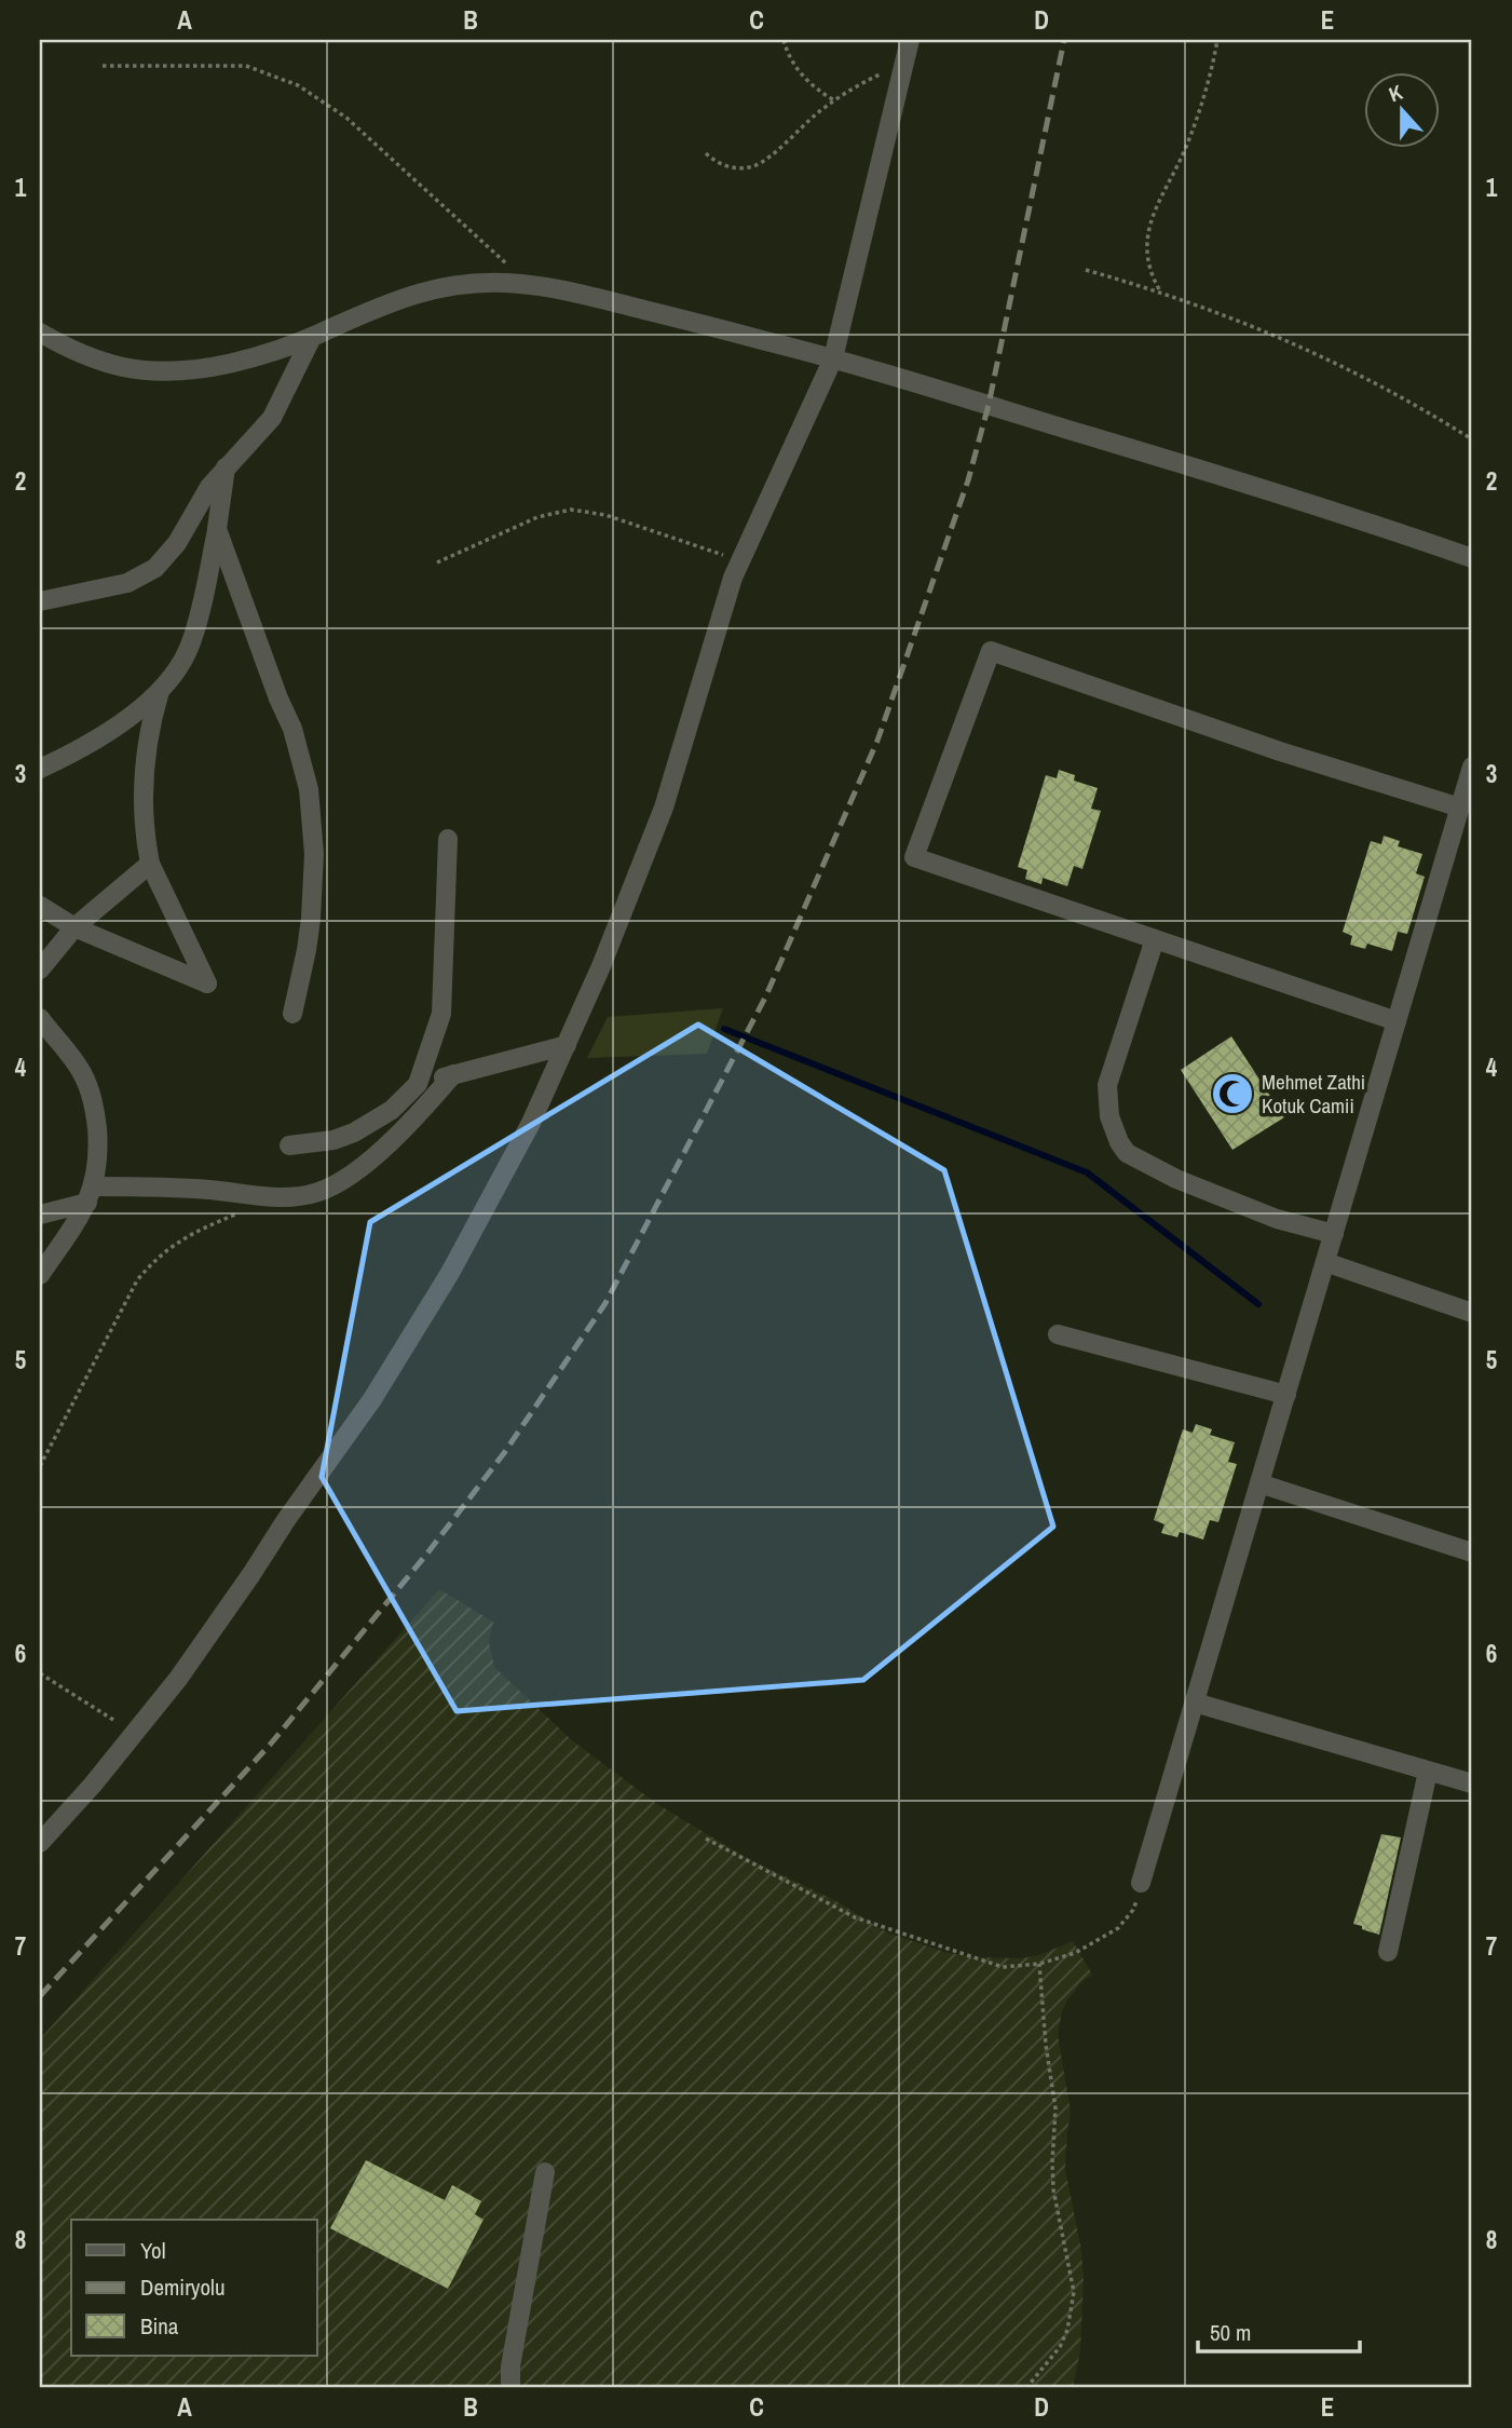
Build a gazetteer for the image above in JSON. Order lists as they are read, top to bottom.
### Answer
{
  "places": {
    "mosque": ["Mehmet Zathi Kotuk Camii"]
  },
  "legend": ["Yol", "Demiryolu", "Bina"],
  "scale_bar": "50 m",
  "north": "top",
  "grid": {
    "columns": [
      "A",
      "B",
      "C",
      "D",
      "E"
    ],
    "rows": [
      "1",
      "2",
      "3",
      "4",
      "5",
      "6",
      "7",
      "8"
    ]
  }
}
